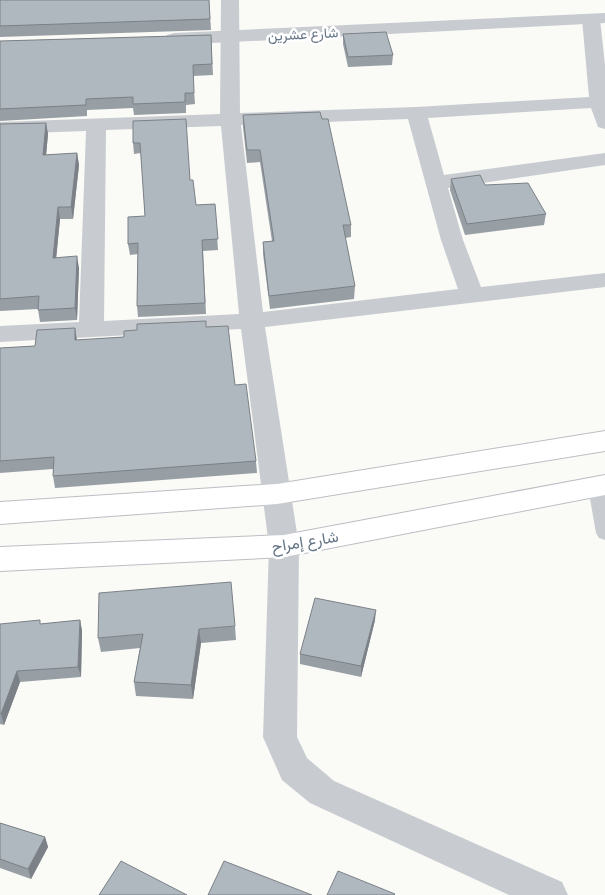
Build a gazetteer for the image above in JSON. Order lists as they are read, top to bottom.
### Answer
{
  "streets": {
    "main road": ["شارع إمراح"],
    "street": ["شارع عشرين"]
  }
}
